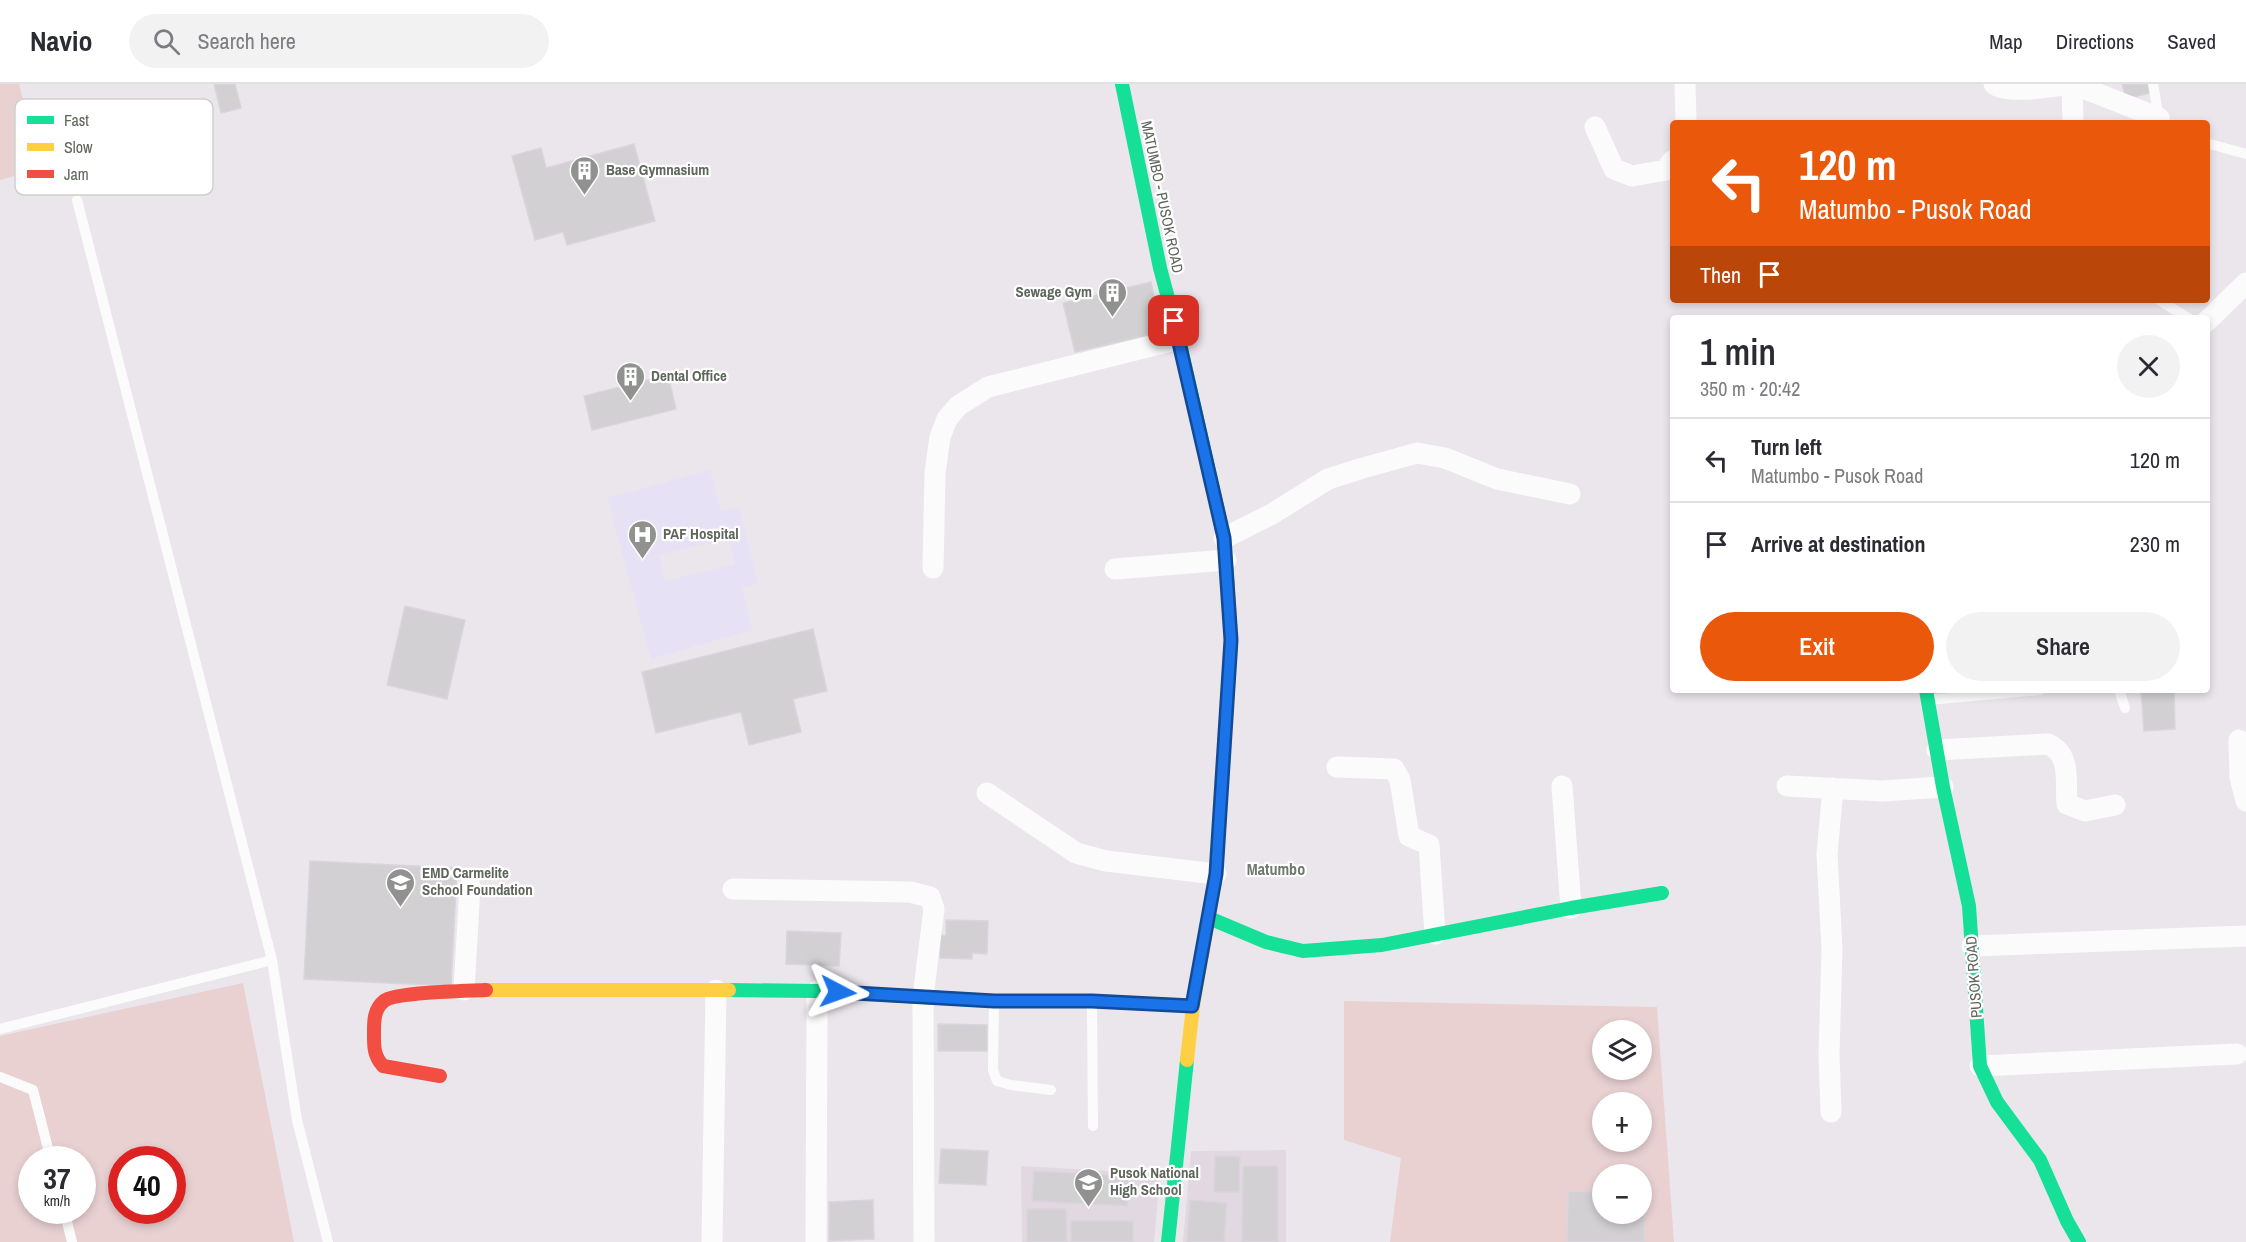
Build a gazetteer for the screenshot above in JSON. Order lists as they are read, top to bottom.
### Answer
{
  "streets": {
    "street": ["MATUMBO - PUSOK ROAD", "PUSOK ROAD"]
  },
  "districts": ["Matumbo"],
  "places": {
    "building": ["Base Gymnasium", "Sewage Gym", "Dental Office"],
    "hospital": ["PAF Hospital"],
    "school or university": ["EMD Carmelite School Foundation", "Pusok National High School"]
  },
  "legend": ["Fast", "Slow", "Jam"],
  "page": {
    "header": "Navio",
    "search": "Search here",
    "nav": ["Map", "Directions", "Saved"],
    "turn": ["120 m", "Matumbo - Pusok Road"],
    "then": "Then",
    "heading": ["1 min", "350 m · 20:42"],
    "list": [
      {
        "name": "Turn left",
        "note": "Matumbo - Pusok Road",
        "value": "120 m"
      },
      {
        "name": "Arrive at destination",
        "value": "230 m"
      }
    ],
    "buttons": ["Exit", "Share"],
    "map_buttons": ["+", "−"],
    "speed": "37 km/h",
    "limit": "40"
  }
}
